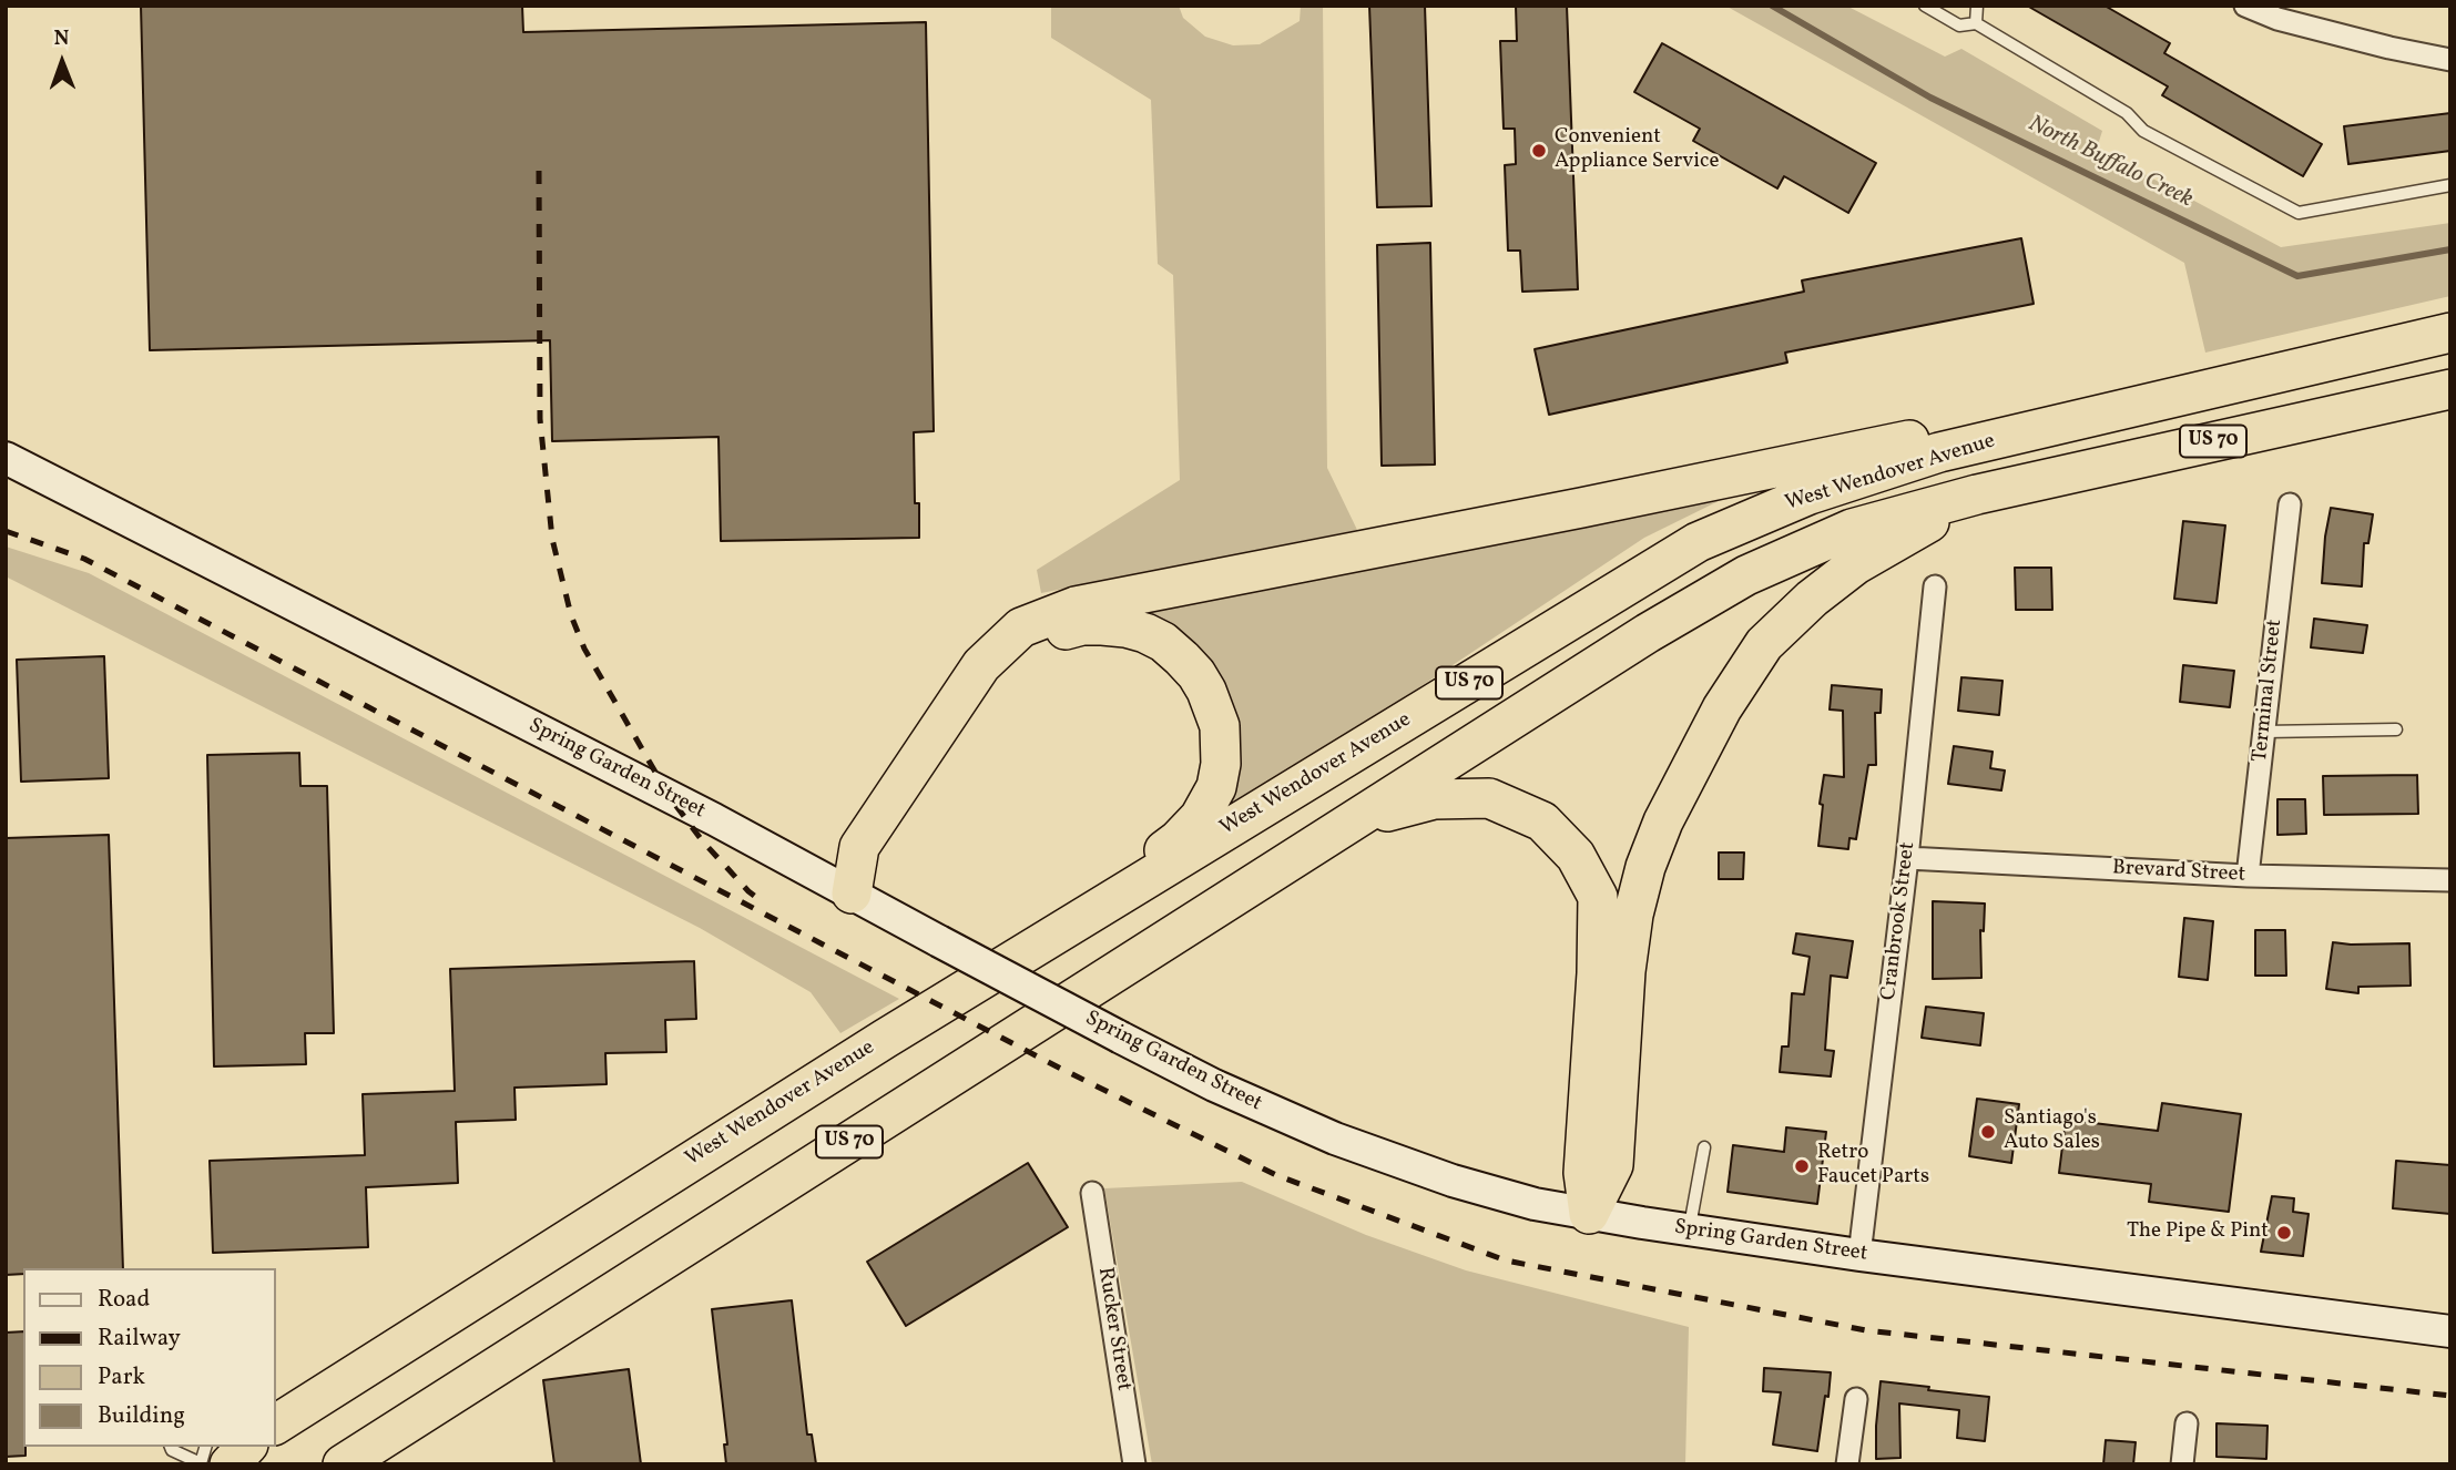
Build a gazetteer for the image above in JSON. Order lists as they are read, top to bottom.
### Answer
{
  "streets": {
    "highway": ["US 70", "West Wendover Avenue"],
    "main road": ["Spring Garden Street"],
    "street": [
      "Terminal Street",
      "Brevard Street",
      "Cranbrook Street",
      "Rucker Street"
    ]
  },
  "crossings": [
    ["Terminal Street", "Brevard Street"],
    ["Spring Garden Street", "Cranbrook Street"],
    ["Brevard Street", "Cranbrook Street"]
  ],
  "water": ["North Buffalo Creek"],
  "places": [
    "Convenient Appliance Service",
    "Santiago's Auto Sales",
    "Retro Faucet Parts",
    "The Pipe & Pint"
  ],
  "legend": [
    "Road",
    "Railway",
    "Park",
    "Building"
  ],
  "north": "top"
}
